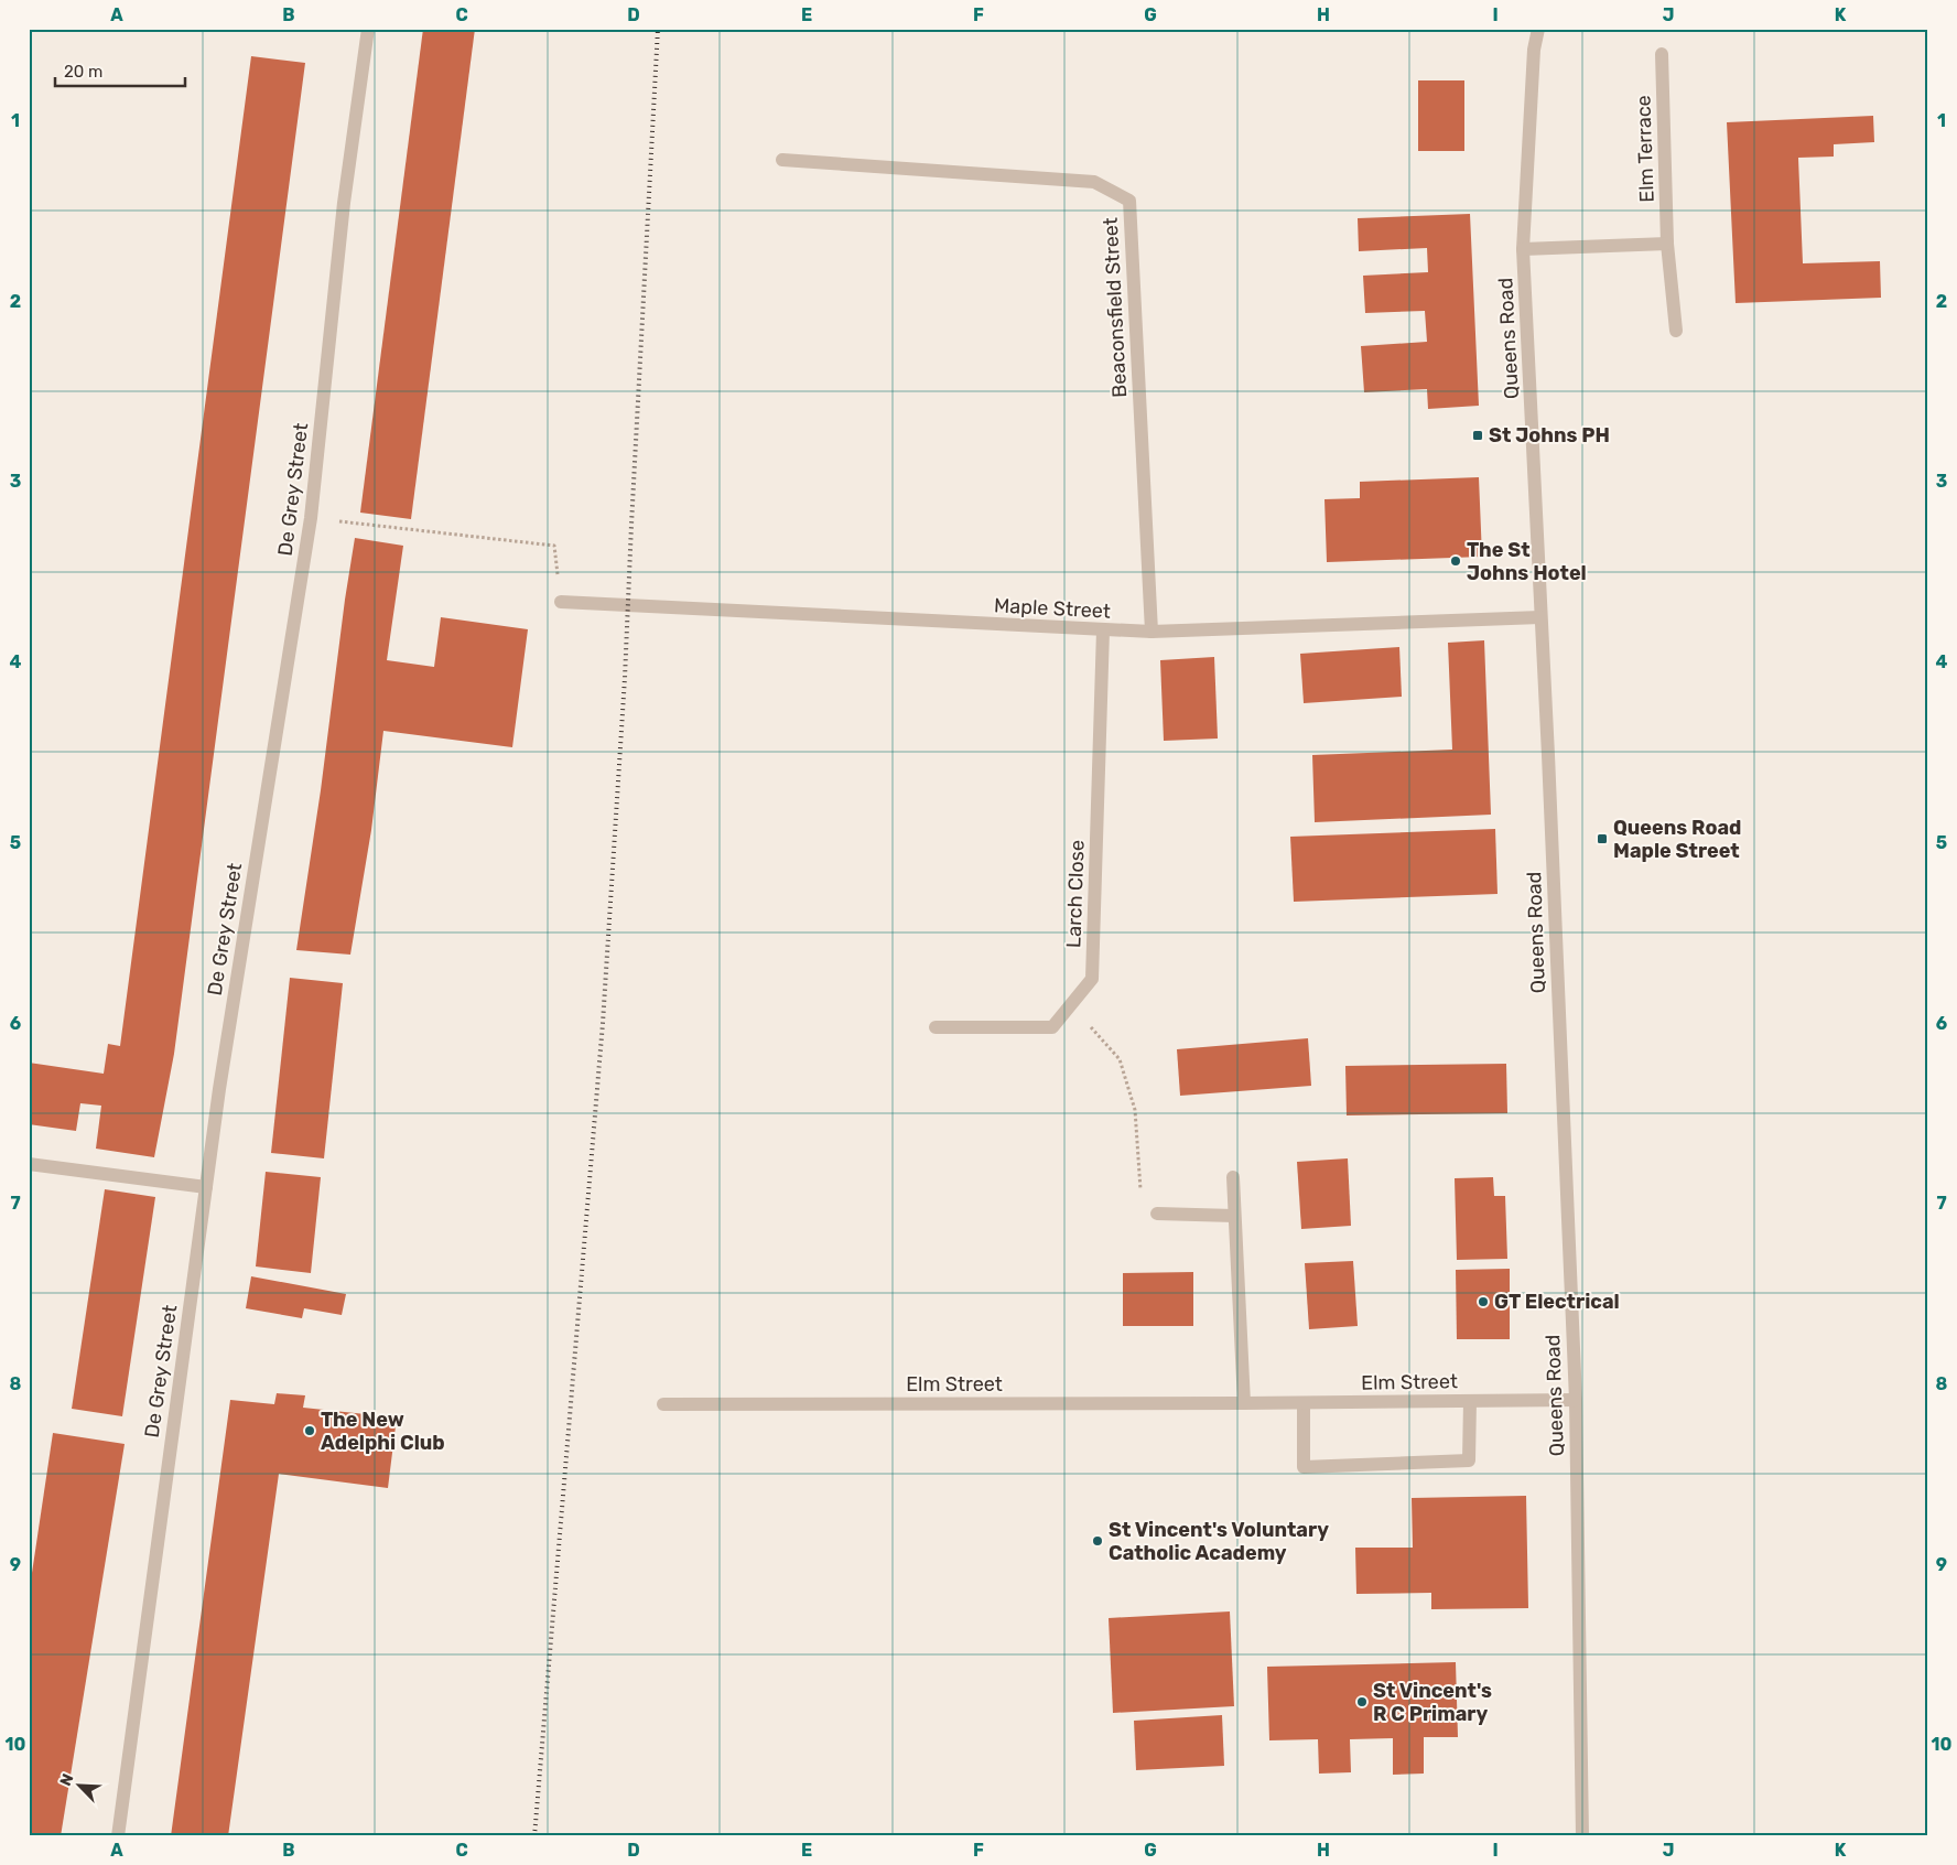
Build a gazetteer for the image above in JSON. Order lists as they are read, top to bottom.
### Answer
{
  "streets": {
    "street": [
      "Elm Terrace",
      "Beaconsfield Street",
      "Queens Road",
      "De Grey Street",
      "Maple Street",
      "Larch Close",
      "Elm Street"
    ]
  },
  "crossings": [
    ["Beaconsfield Street", "Maple Street"],
    ["Queens Road", "Maple Street"],
    ["Queens Road", "Elm Street"],
    ["Maple Street", "Larch Close"]
  ],
  "places": {
    "transit": ["St Johns PH", "Queens Road Maple Street"],
    "other": [
      "The St Johns Hotel",
      "GT Electrical",
      "The New Adelphi Club",
      "St Vincent's Voluntary Catholic Academy",
      "St Vincent's R C Primary"
    ]
  },
  "scale_bar": "20 m",
  "north": "top left",
  "grid": {
    "columns": [
      "A",
      "B",
      "C",
      "D",
      "E",
      "F",
      "G",
      "H",
      "I",
      "J",
      "K"
    ],
    "rows": [
      "1",
      "2",
      "3",
      "4",
      "5",
      "6",
      "7",
      "8",
      "9",
      "10"
    ]
  }
}
